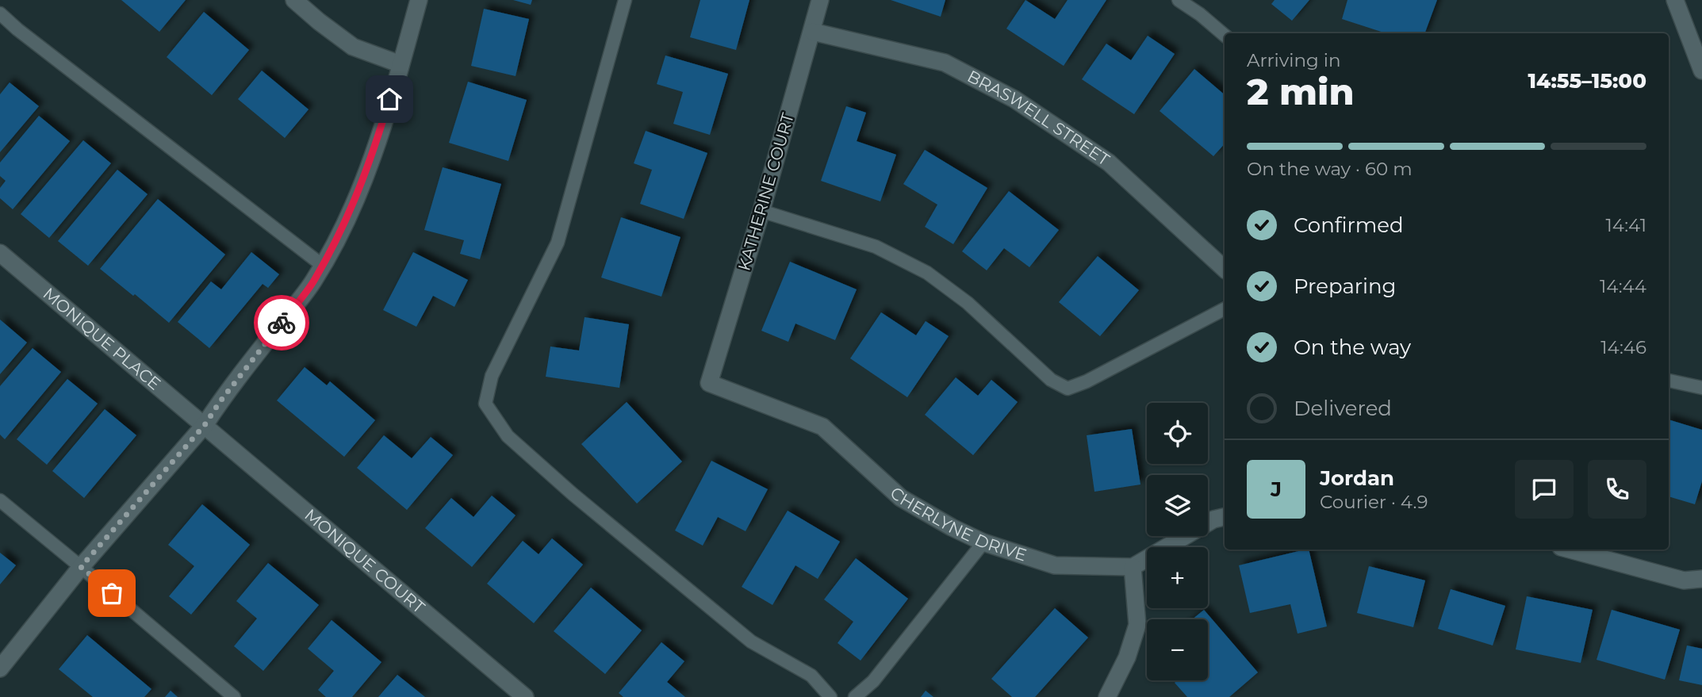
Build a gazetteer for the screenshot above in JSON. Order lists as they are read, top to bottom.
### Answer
{
  "streets": {
    "street": [
      "BRASWELL STREET",
      "KATHERINE COURT",
      "MONIQUE PLACE",
      "CHERLYNE DRIVE",
      "MONIQUE COURT"
    ]
  },
  "crossings": [
    ["BRASWELL STREET", "KATHERINE COURT"],
    ["KATHERINE COURT", "CHERLYNE DRIVE"],
    ["MONIQUE PLACE", "MONIQUE COURT"]
  ],
  "page": {
    "heading": ["2 min", "Arriving in", "14:55–15:00"],
    "panel": ["Jordan", "Courier · 4.9"],
    "bar": "On the way · 60 m",
    "list": [
      ["Confirmed", "14:41"],
      ["Preparing", "14:44"],
      ["On the way", "14:46"],
      "Delivered"
    ],
    "map_buttons": ["+", "−"],
    "round": "J"
  }
}
